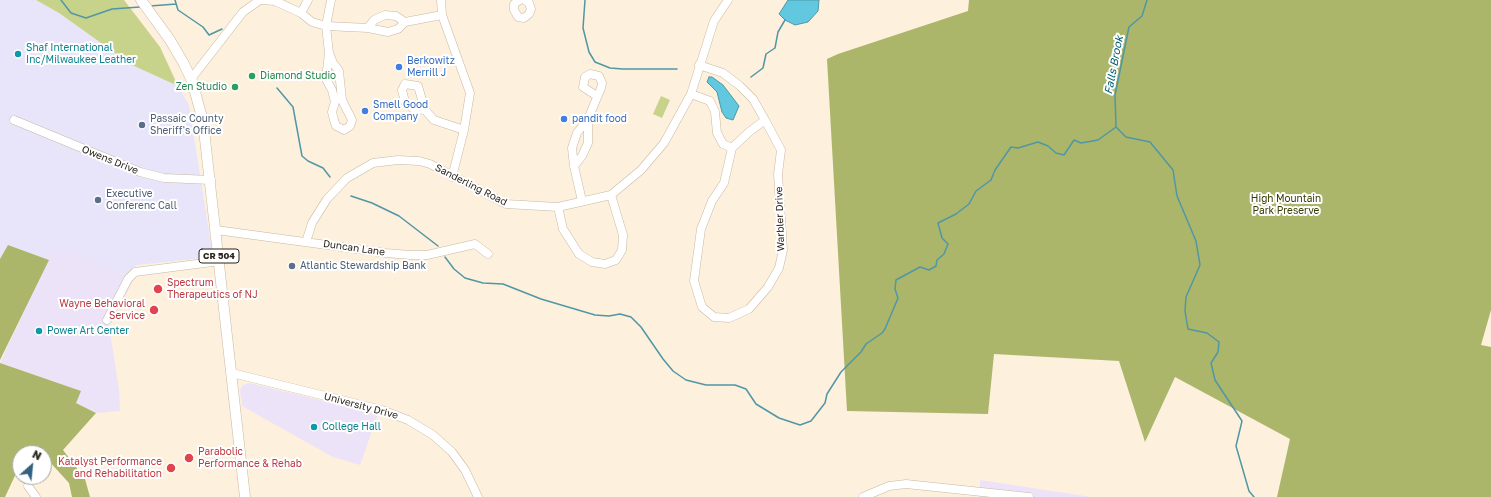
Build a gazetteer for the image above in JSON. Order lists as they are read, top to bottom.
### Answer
{
  "streets": {
    "main road": ["CR 504"],
    "street": [
      "Owens Drive",
      "Sanderling Road",
      "Warbler Drive",
      "Duncan Lane",
      "University Drive"
    ]
  },
  "crossings": [
    ["Owens Drive", "CR 504"],
    ["Sanderling Road", "Warbler Drive"],
    ["Sanderling Road", "Duncan Lane"],
    ["Duncan Lane", "CR 504"],
    ["CR 504", "University Drive"]
  ],
  "water": ["Falls Brook"],
  "parks": ["High Mountain Park Preserve"],
  "places": [
    "Shaf International Inc/Milwaukee Leather",
    "Berkowitz Merrill J",
    "Diamond Studio",
    "Zen Studio",
    "Smell Good Company",
    "pandit food",
    "Passaic County Sheriff's Office",
    "Executive Conferenc Call",
    "Atlantic Stewardship Bank",
    "Spectrum Therapeutics of NJ",
    "Wayne Behavioral Service",
    "Power Art Center",
    "College Hall",
    "Parabolic Performance & Rehab",
    "Katalyst Performance and Rehabilitation"
  ],
  "north": "top right"
}
